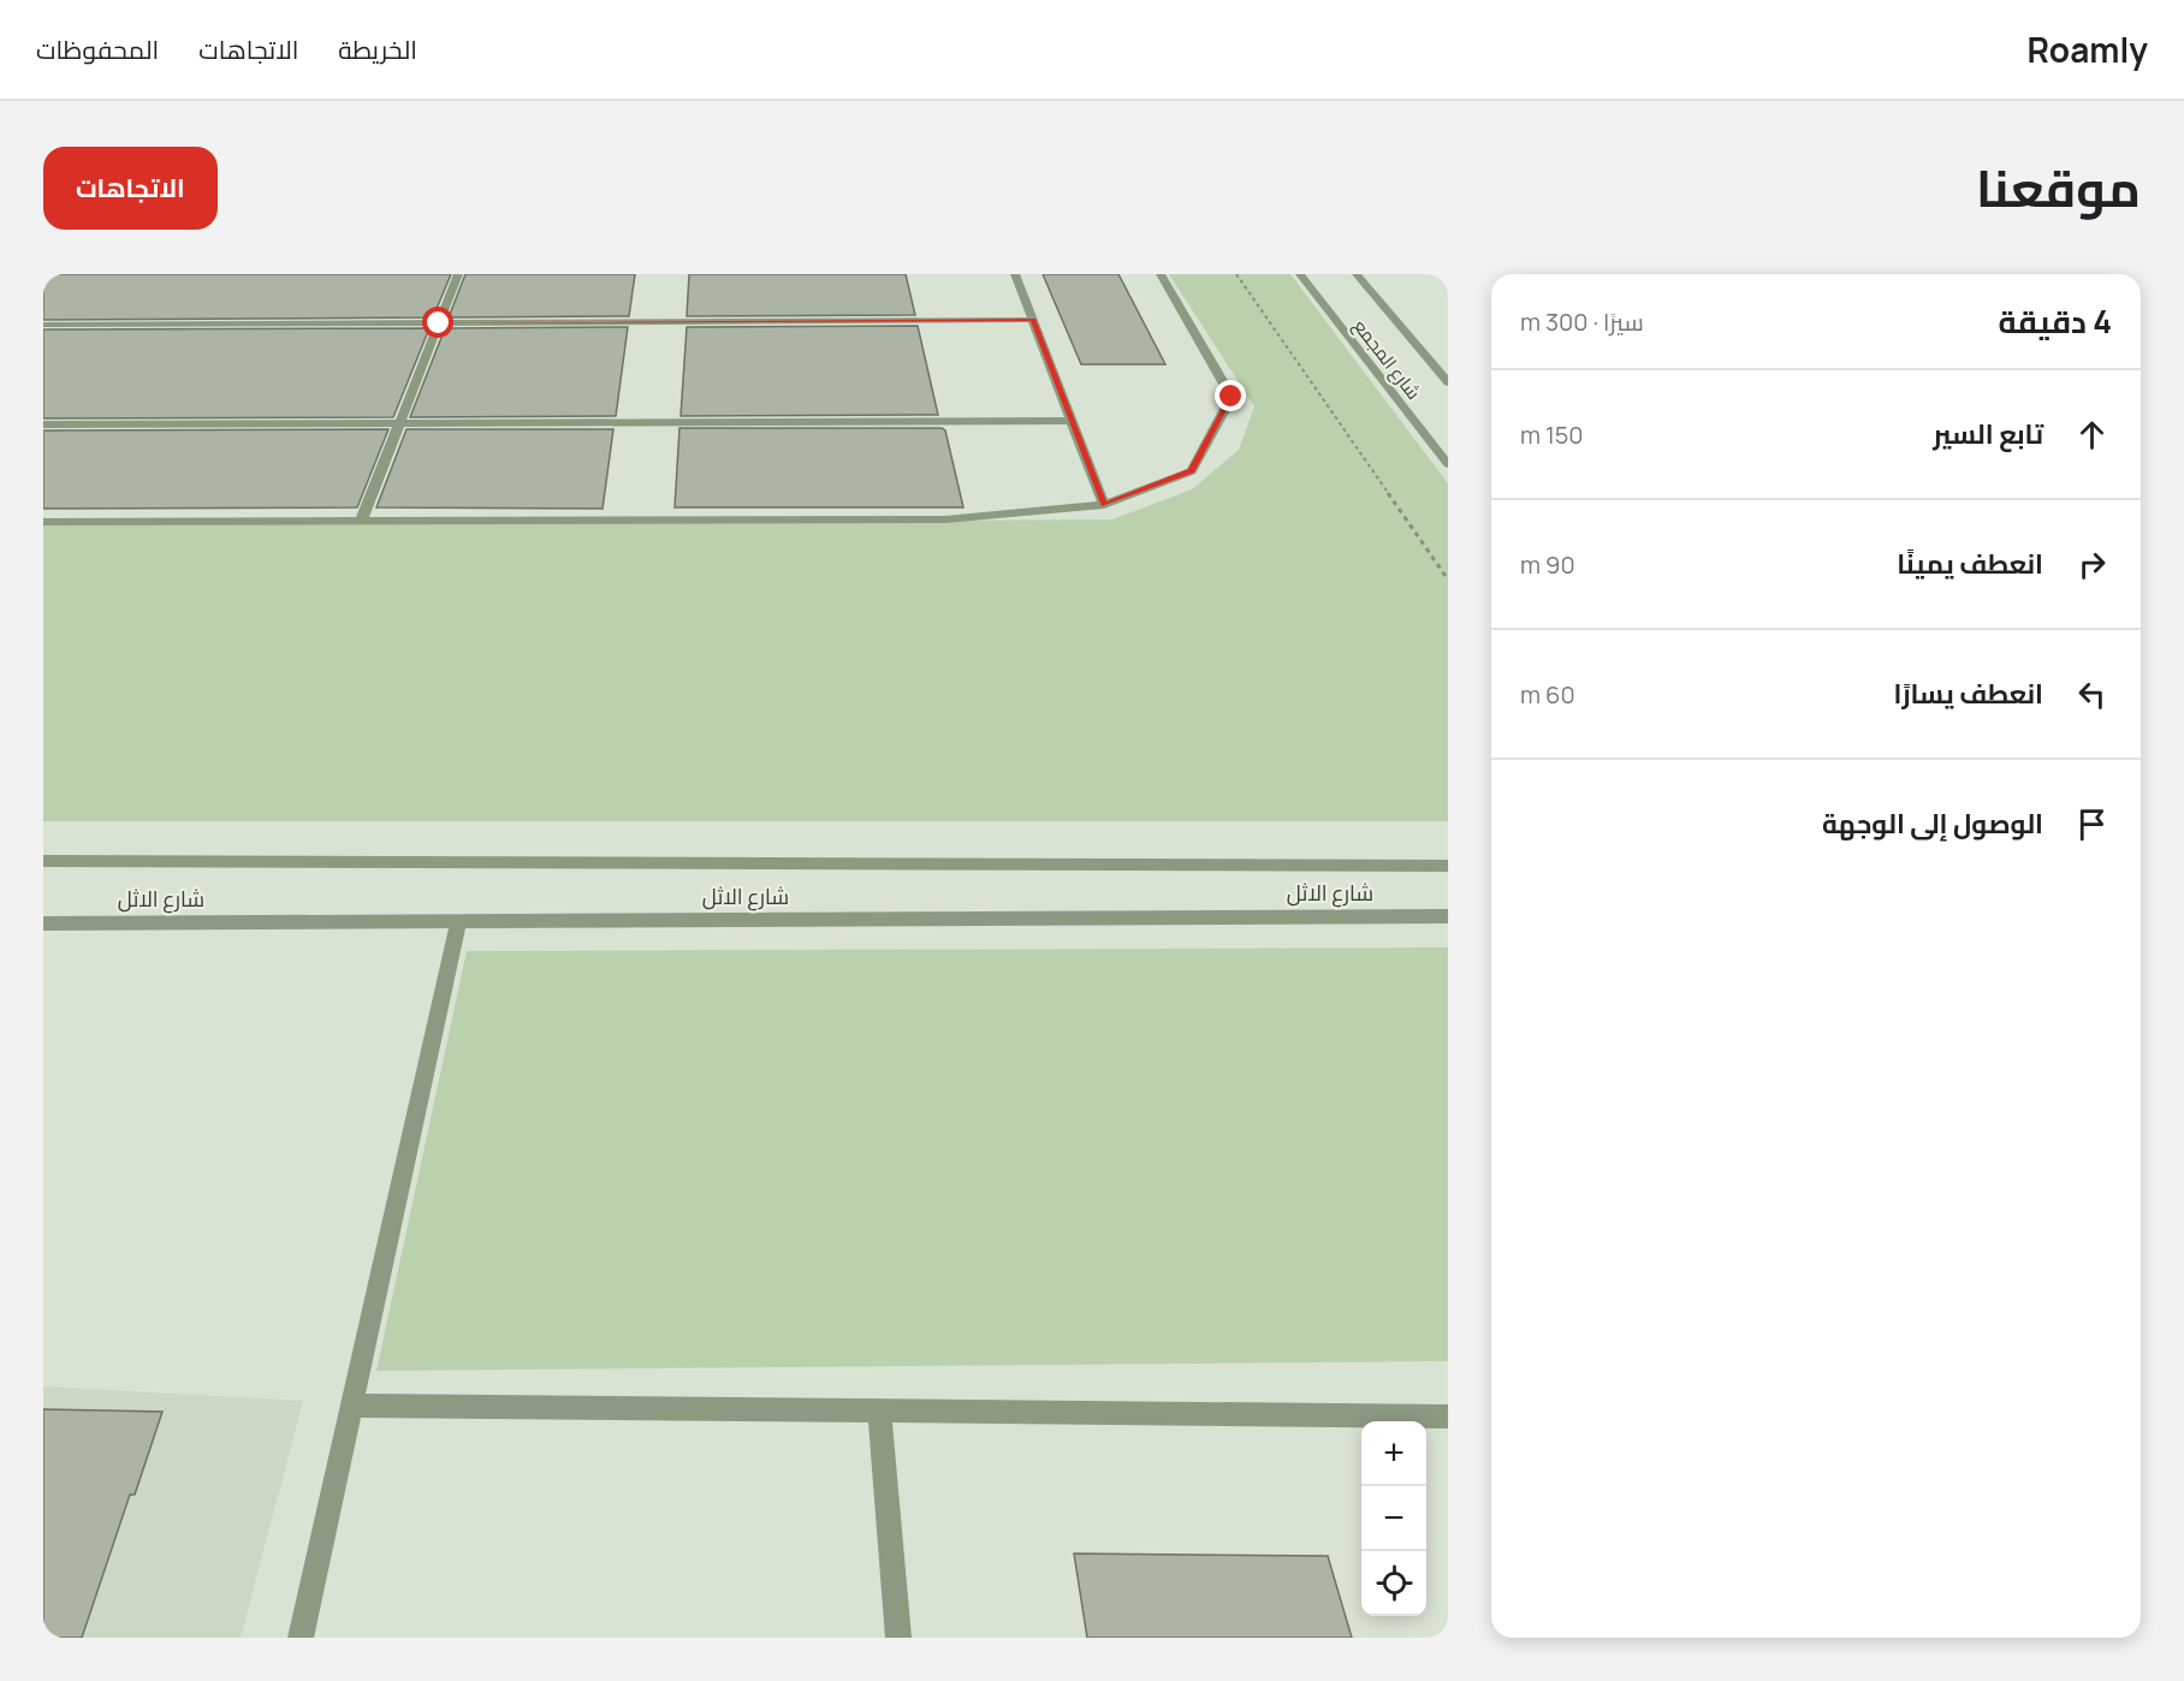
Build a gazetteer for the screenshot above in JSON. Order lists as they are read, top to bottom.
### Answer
{
  "streets": {
    "street": ["شارع المجمع", "شارع الاثل"]
  },
  "page": {
    "header": "Roamly",
    "nav": ["الخريطة", "الاتجاهات", "المحفوظات"],
    "title": "موقعنا",
    "buttons": "الاتجاهات",
    "heading": ["4 دقيقة", "سيرًا · 300 m"],
    "list": [
      ["تابع السير", "150 m"],
      ["انعطف يمينًا", "90 m"],
      ["انعطف يسارًا", "60 m"],
      "الوصول إلى الوجهة"
    ],
    "map_buttons": ["+", "−"]
  }
}
